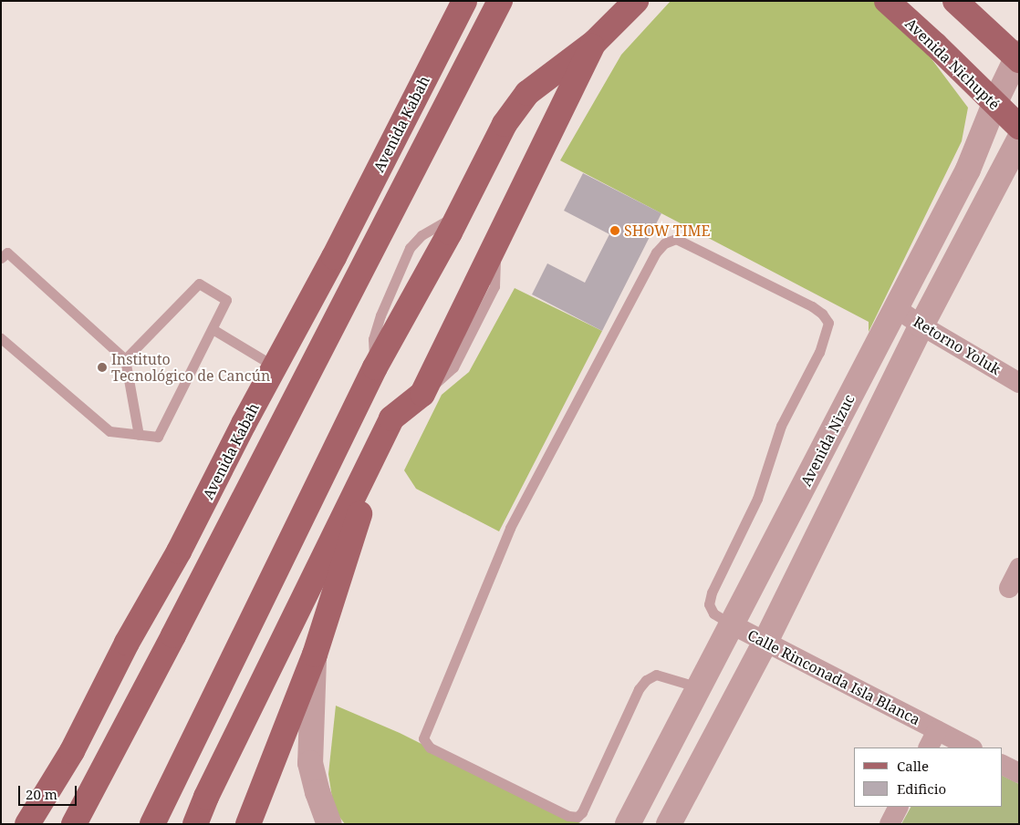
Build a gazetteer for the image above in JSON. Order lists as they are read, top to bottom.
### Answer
{
  "streets": {
    "main road": ["Avenida Nichupté", "Avenida Kabah"],
    "street": ["Retorno Yoluk", "Avenida Nizuc", "Calle Rinconada Isla Blanca"]
  },
  "crossings": [
    ["Avenida Nichupté", "Avenida Nizuc"],
    ["Retorno Yoluk", "Avenida Nizuc"],
    ["Avenida Nizuc", "Calle Rinconada Isla Blanca"]
  ],
  "places": ["SHOW TIME", "Instituto Tecnológico de Cancún"],
  "legend": ["Calle", "Edificio"],
  "scale_bar": "20 m"
}
